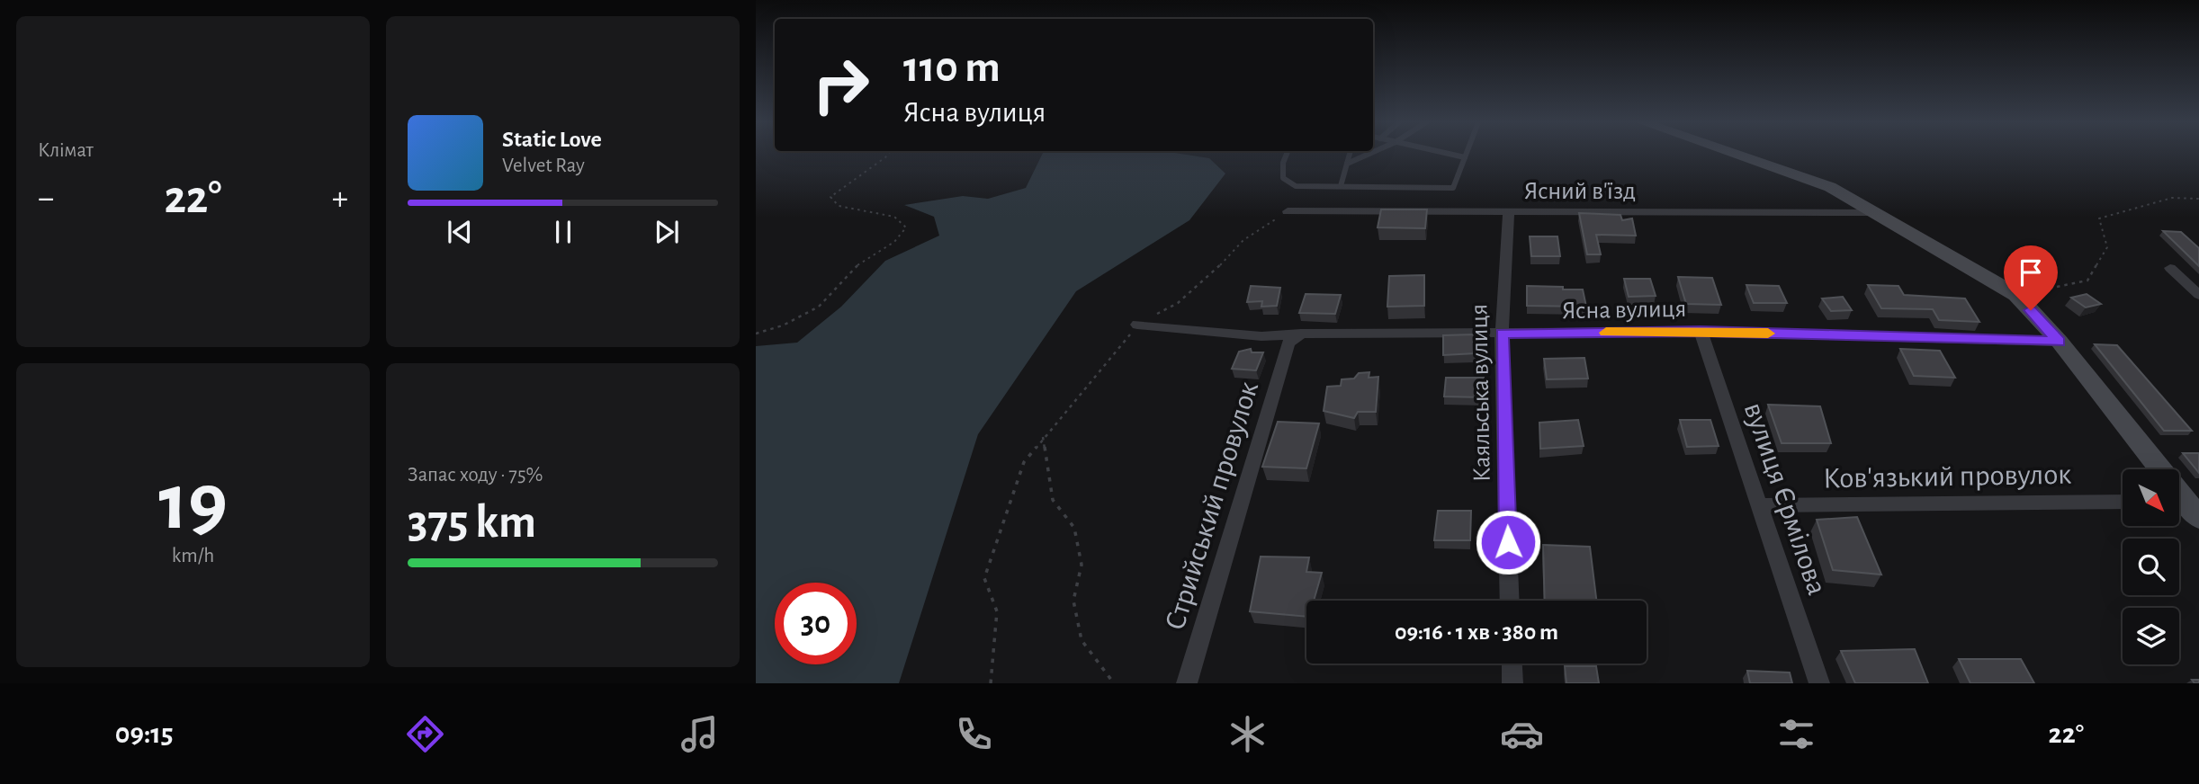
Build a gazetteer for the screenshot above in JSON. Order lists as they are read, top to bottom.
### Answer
{
  "streets": {
    "street": [
      "Ясний в'їзд",
      "Ясна вулиця",
      "Каяльська вулиця",
      "Ков'язький провулок",
      "вулиця Єрмілова",
      "Стрийський провулок"
    ]
  },
  "crossings": [
    ["Ясний в'їзд", "Каяльська вулиця"],
    ["Ясна вулиця", "Каяльська вулиця"],
    ["Ясна вулиця", "вулиця Єрмілова"],
    ["Ясна вулиця", "Стрийський провулок"],
    ["Ков'язький провулок", "вулиця Єрмілова"]
  ],
  "north": "bottom right",
  "page": {
    "tile": [
      "Клімат",
      ["19", "km/h"],
      ["Запас ходу · 75%", "375 km"]
    ],
    "turn": ["110 m", "Ясна вулиця"],
    "song": ["Static Love", "Velvet Ray"],
    "heat": ["−", "22°", "+"],
    "limit": "30",
    "trip": "09:16 · 1 хв · 380 m",
    "tabs": ["09:15", "22°"]
  }
}
